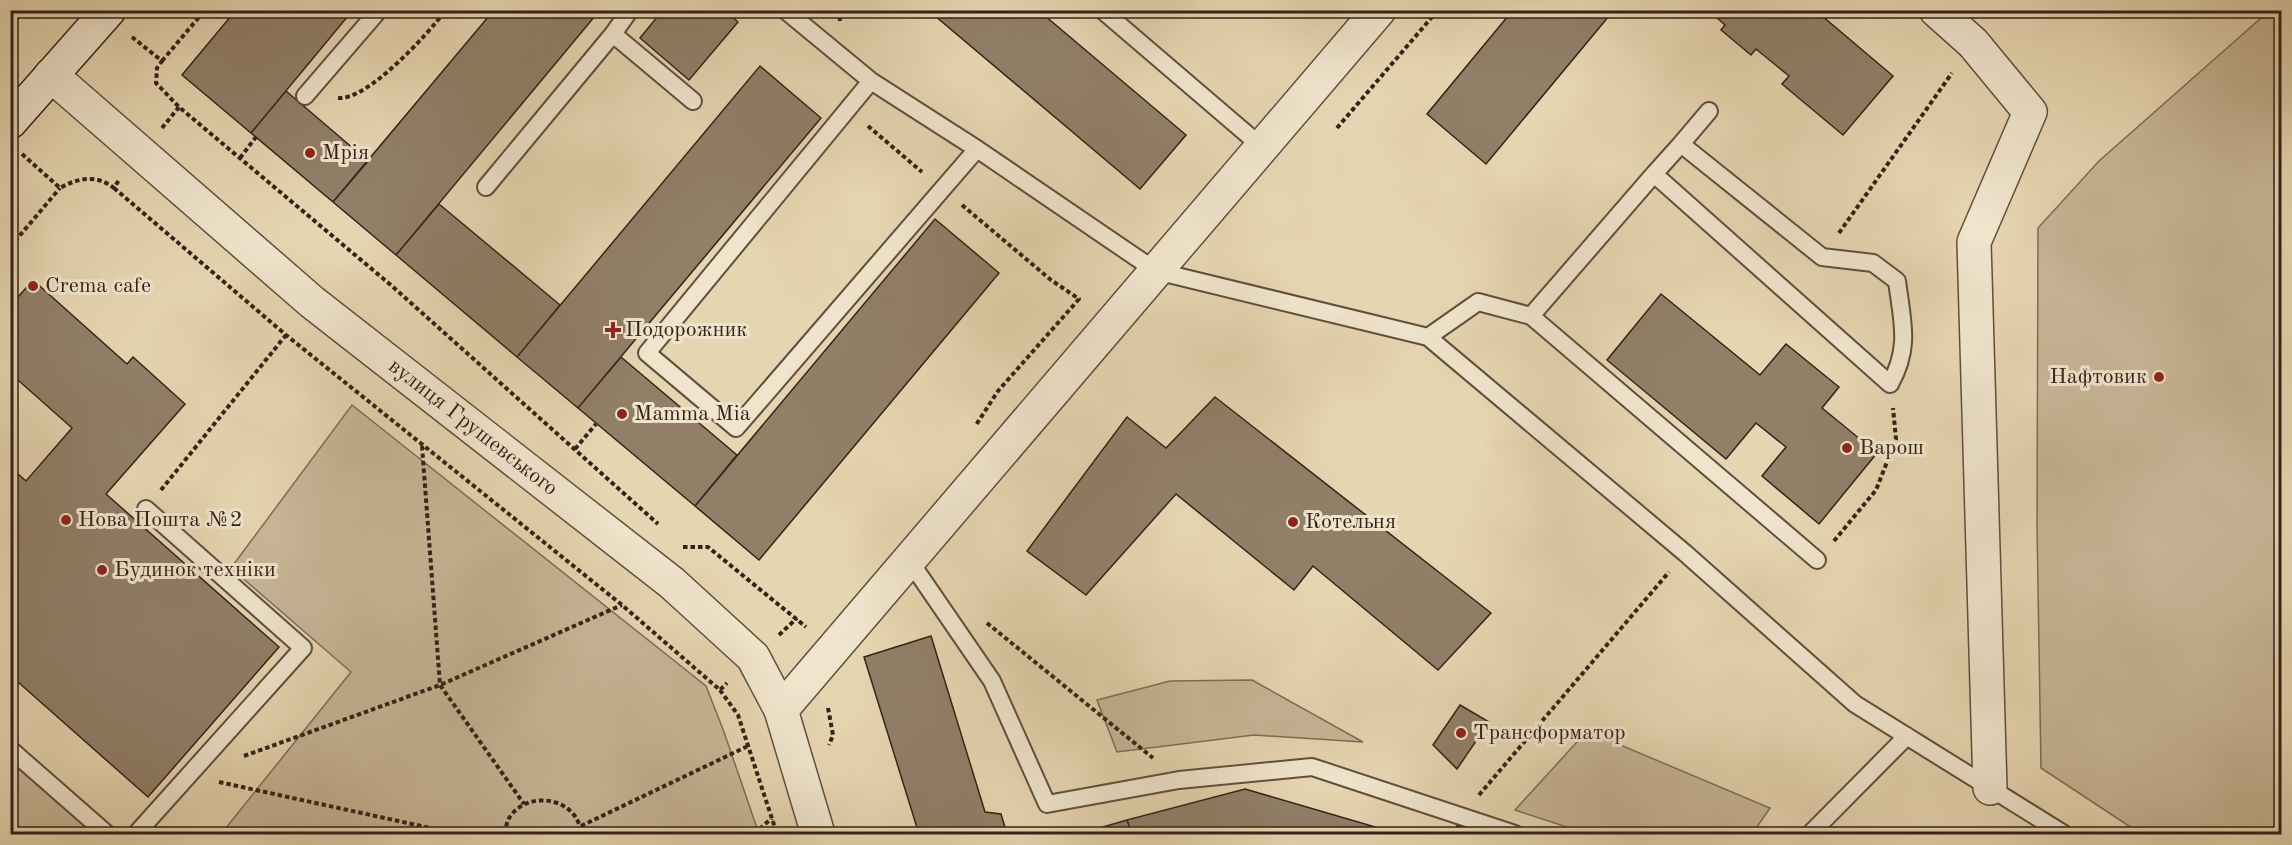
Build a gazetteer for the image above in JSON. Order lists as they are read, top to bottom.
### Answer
{
  "streets": {
    "street": ["вулиця Грушевського"]
  },
  "places": {
    "other": [
      "Мрія",
      "Crema cafe",
      "Нафтовик",
      "Mamma Mia",
      "Варош",
      "Нова Пошта №2",
      "Котельня",
      "Будинок техніки",
      "Трансформатор"
    ],
    "health": ["Подорожник"]
  }
}
